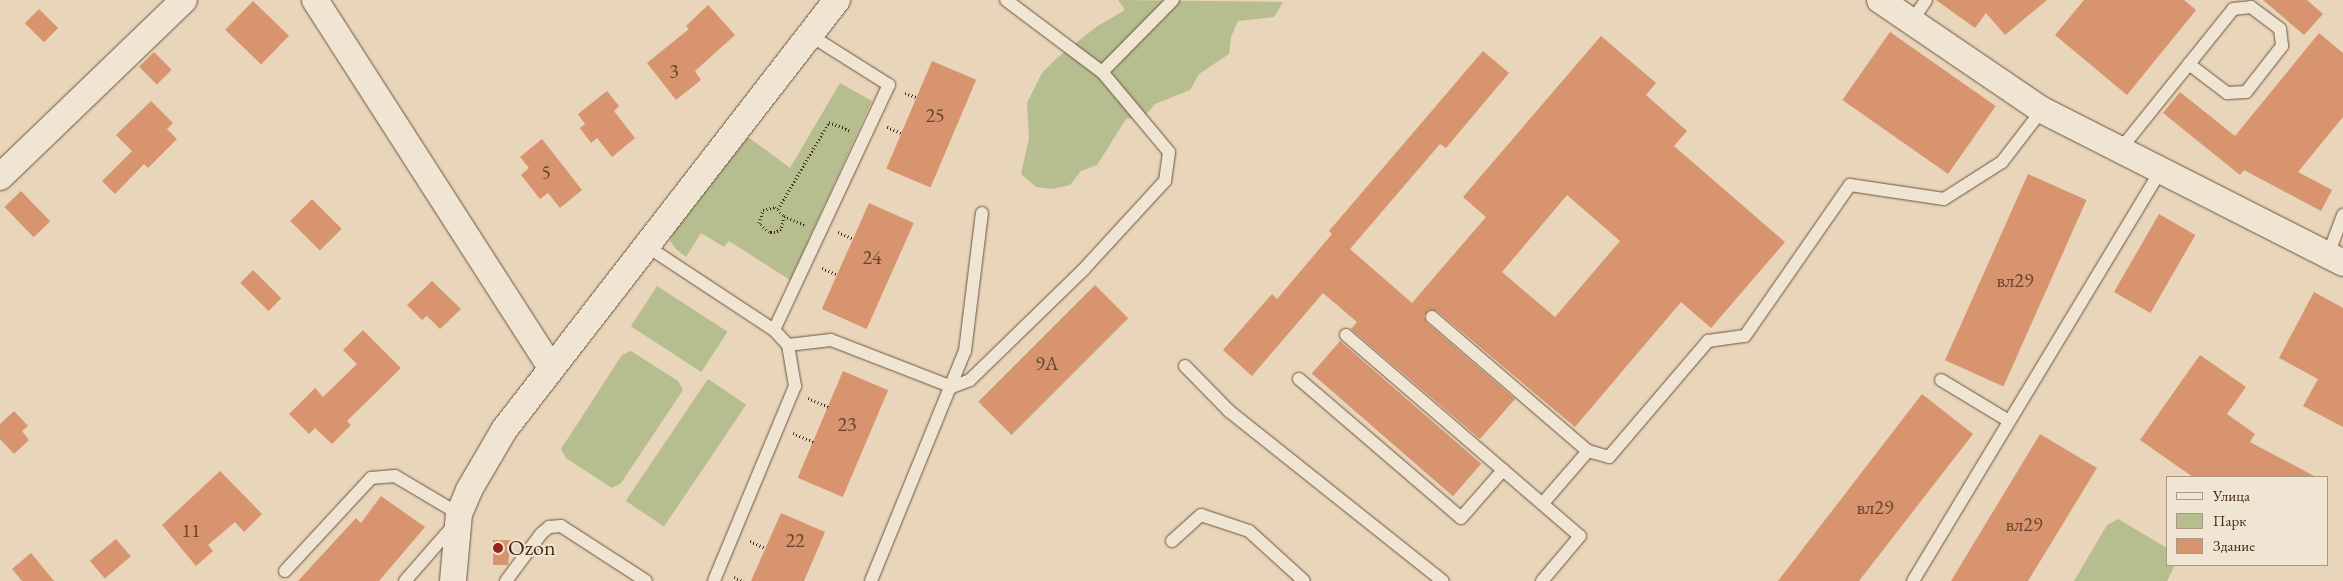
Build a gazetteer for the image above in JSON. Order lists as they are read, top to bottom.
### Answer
{
  "places": ["Ozon"],
  "house_numbers": [
    "3",
    "25",
    "5",
    "24",
    "вл29",
    "9А",
    "23",
    "вл29",
    "вл29",
    "11",
    "22"
  ],
  "legend": ["Улица", "Парк", "Здание"]
}
